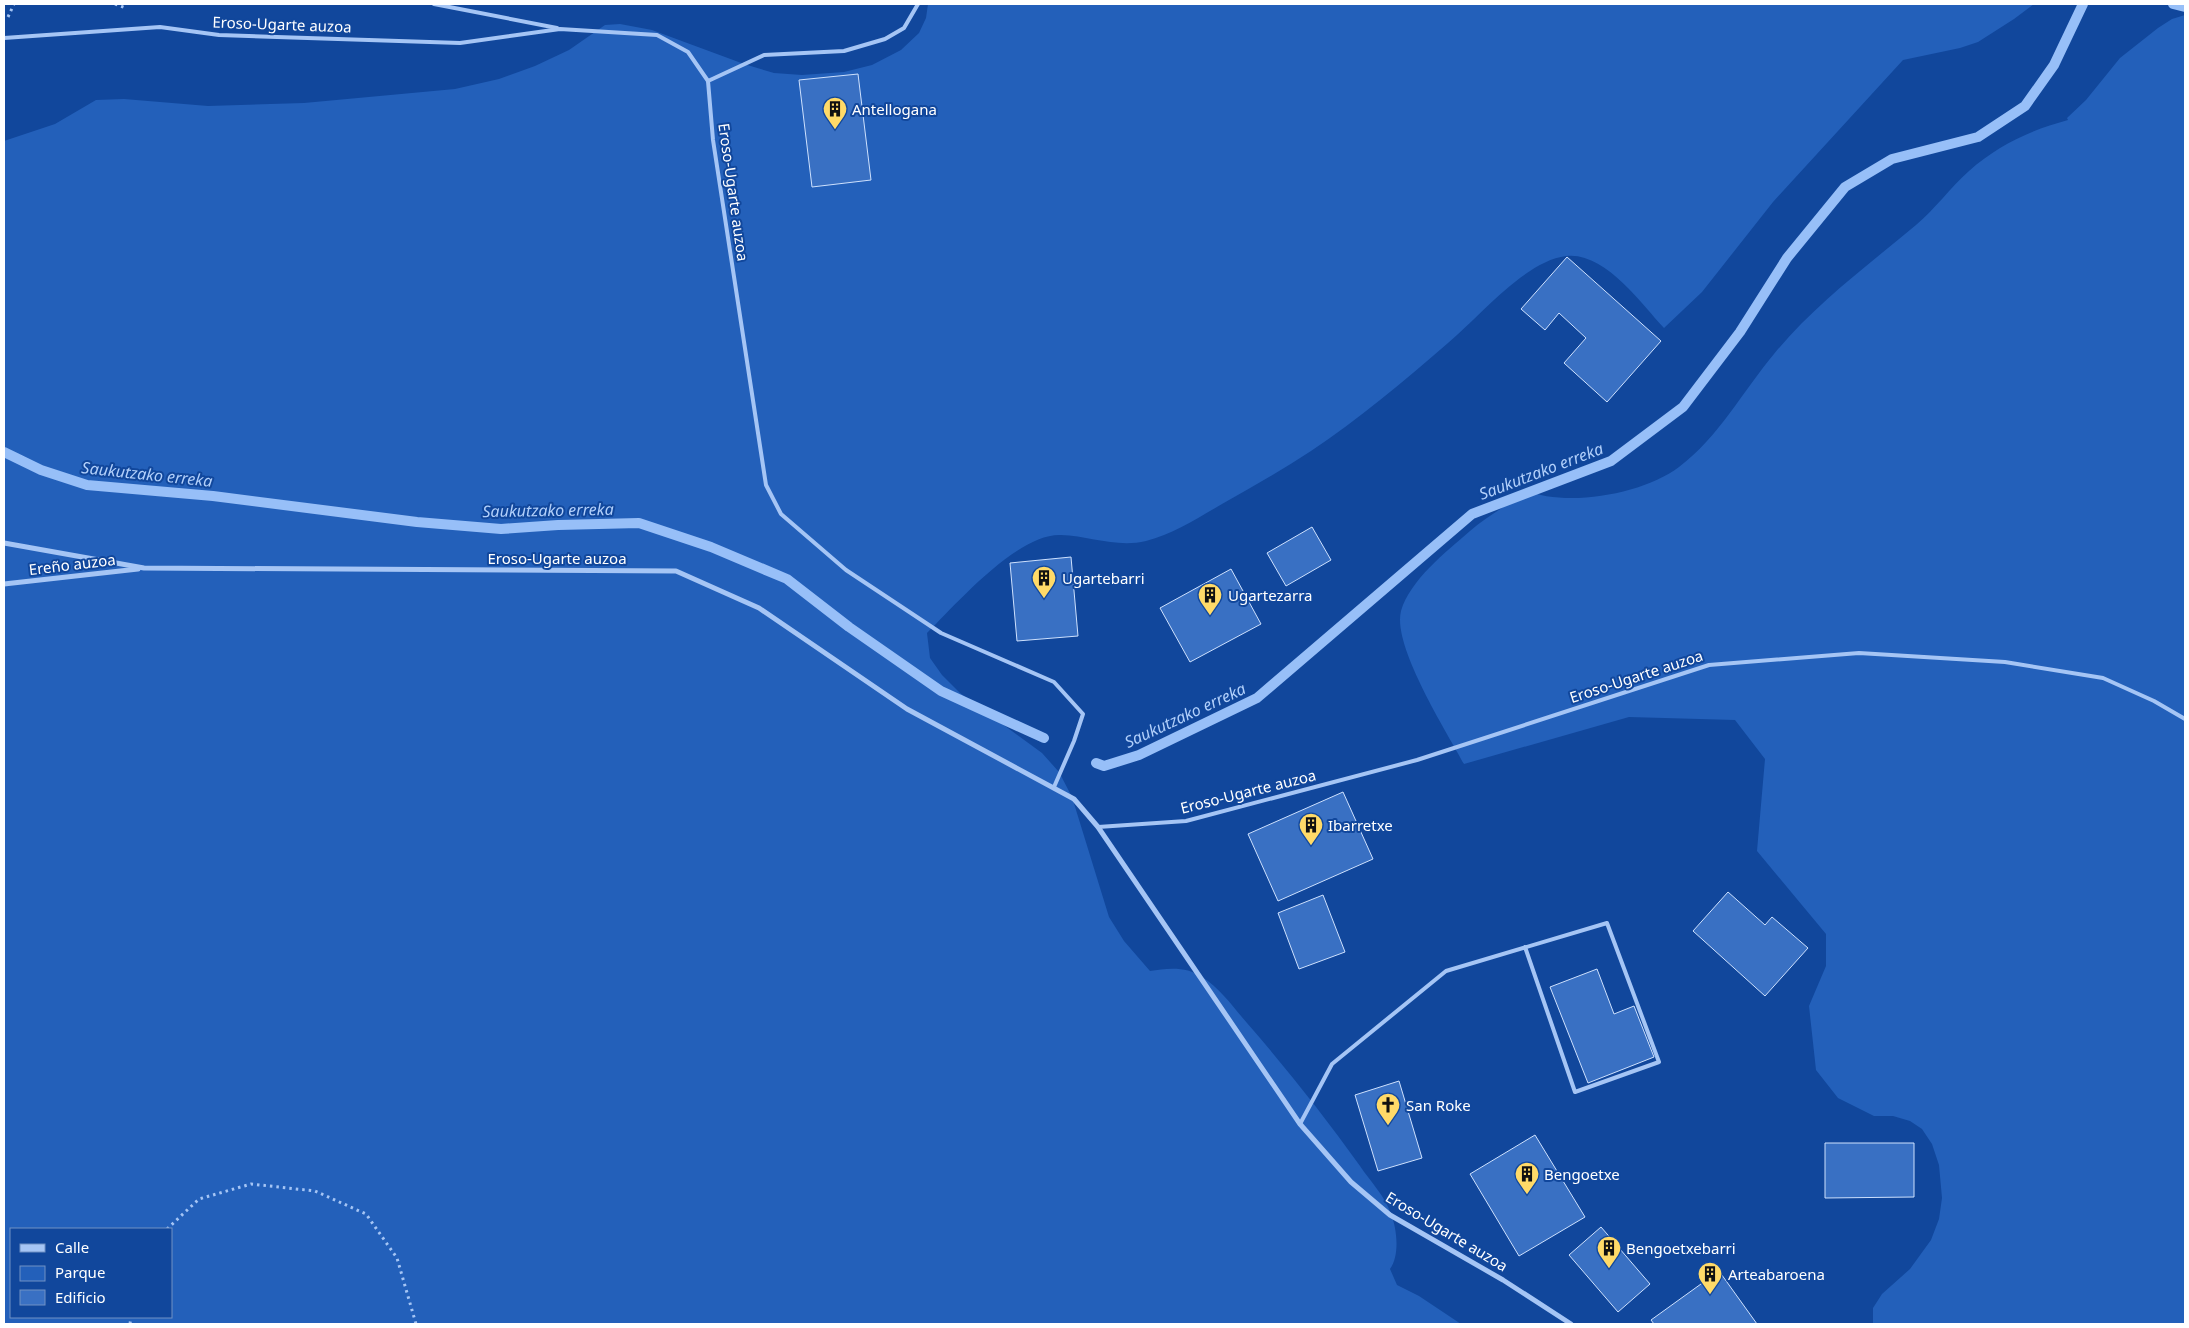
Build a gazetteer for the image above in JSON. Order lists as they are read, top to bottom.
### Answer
{
  "streets": {
    "street": ["Eroso-Ugarte auzoa", "Ereño auzoa"]
  },
  "crossings": [
    ["Eroso-Ugarte auzoa", "Ereño auzoa"]
  ],
  "water": ["Saukutzako erreka"],
  "places": {
    "building": [
      "Antellogana",
      "Ugartebarri",
      "Ugartezarra",
      "Ibarretxe",
      "Bengoetxe",
      "Bengoetxebarri",
      "Arteabaroena"
    ],
    "church": ["San Roke"]
  },
  "legend": ["Calle", "Parque", "Edificio"]
}
